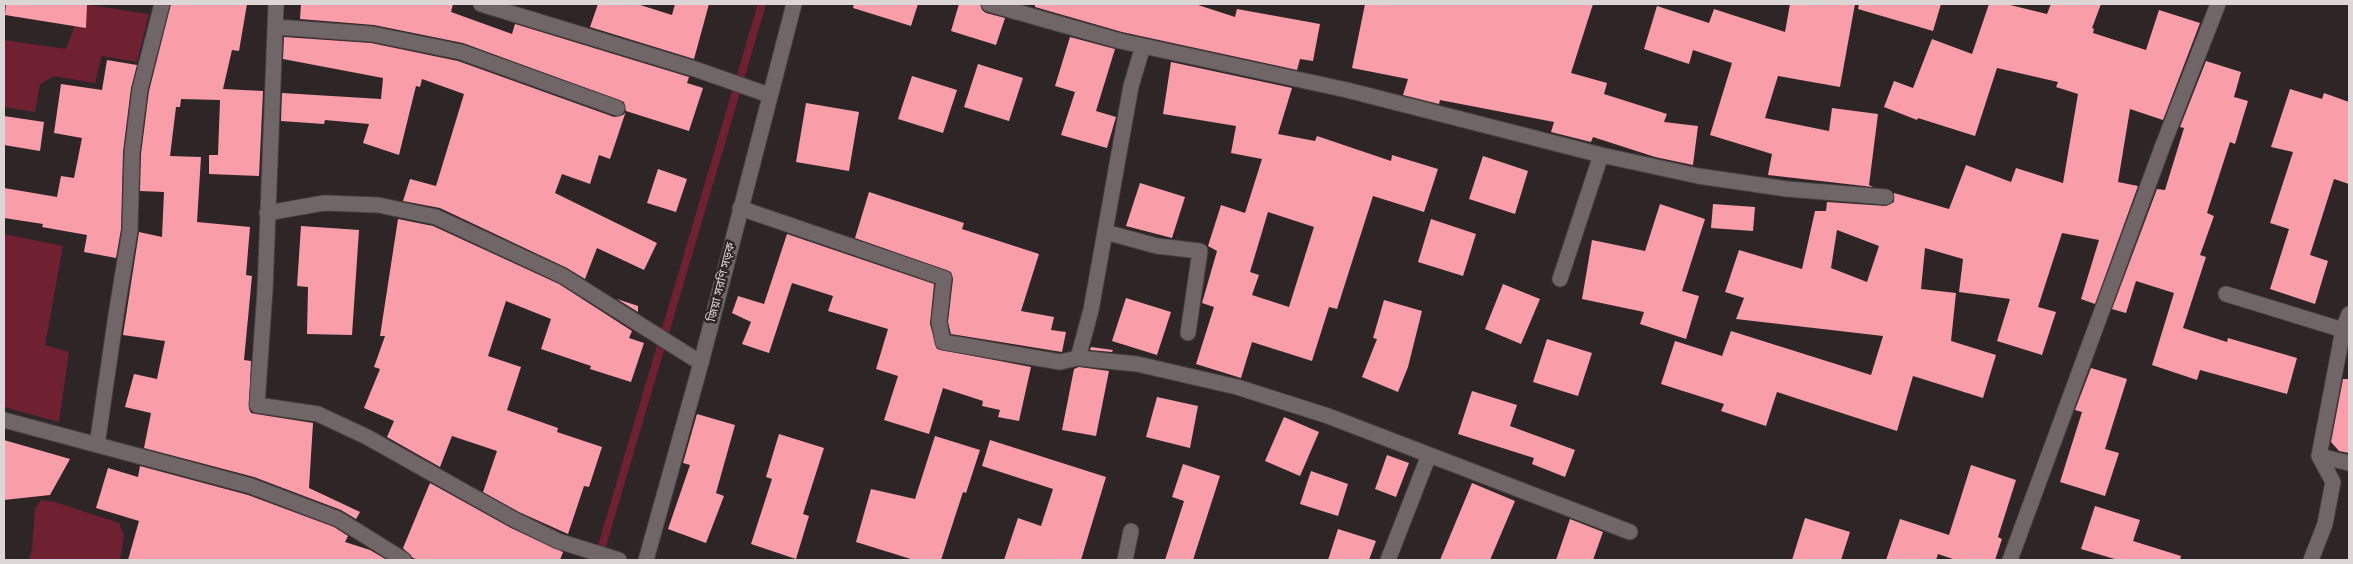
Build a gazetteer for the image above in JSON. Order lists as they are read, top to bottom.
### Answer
{
  "streets": {
    "street": ["জিয়া সরণি সড়ক"]
  }
}
